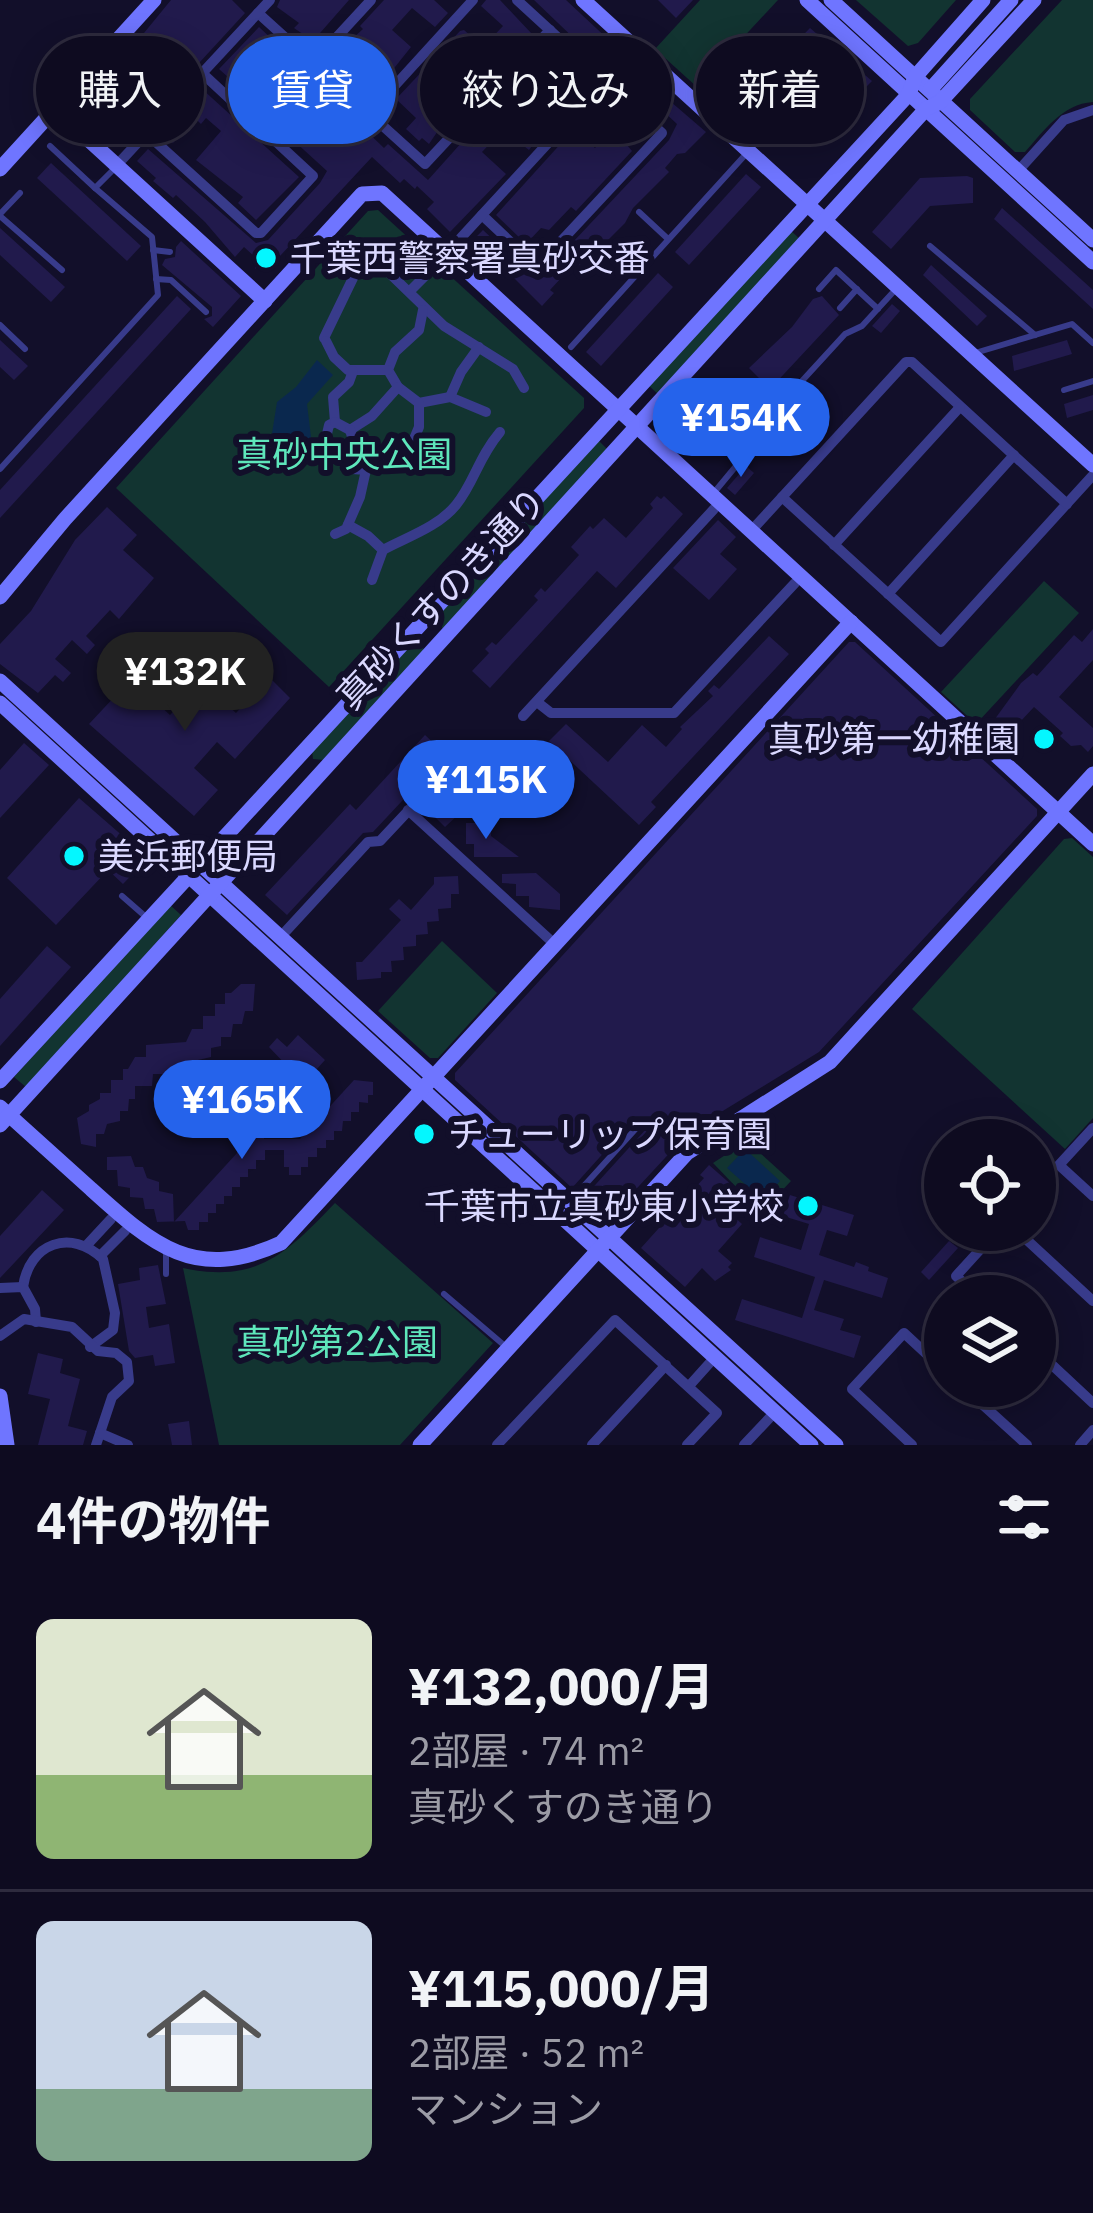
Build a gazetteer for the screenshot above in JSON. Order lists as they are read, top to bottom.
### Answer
{
  "streets": {
    "street": ["真砂くすのき通り"]
  },
  "parks": ["真砂中央公園", "真砂第2公園"],
  "places": [
    "千葉西警察署真砂交番",
    "真砂第一幼稚園",
    "美浜郵便局",
    "チューリップ保育園",
    "千葉市立真砂東小学校"
  ],
  "page": {
    "chip": [
      "購入",
      "賃貸",
      "絞り込み",
      "新着"
    ],
    "price": [
      "¥154K",
      "¥132K",
      "¥115K",
      "¥165K"
    ],
    "heading": "4件の物件",
    "list": [
      {
        "name": "¥132,000/月",
        "note": "2部屋 · 74 m² · 真砂くすのき通り"
      },
      {
        "name": "¥115,000/月",
        "note": "2部屋 · 52 m² · マンション"
      }
    ]
  }
}
